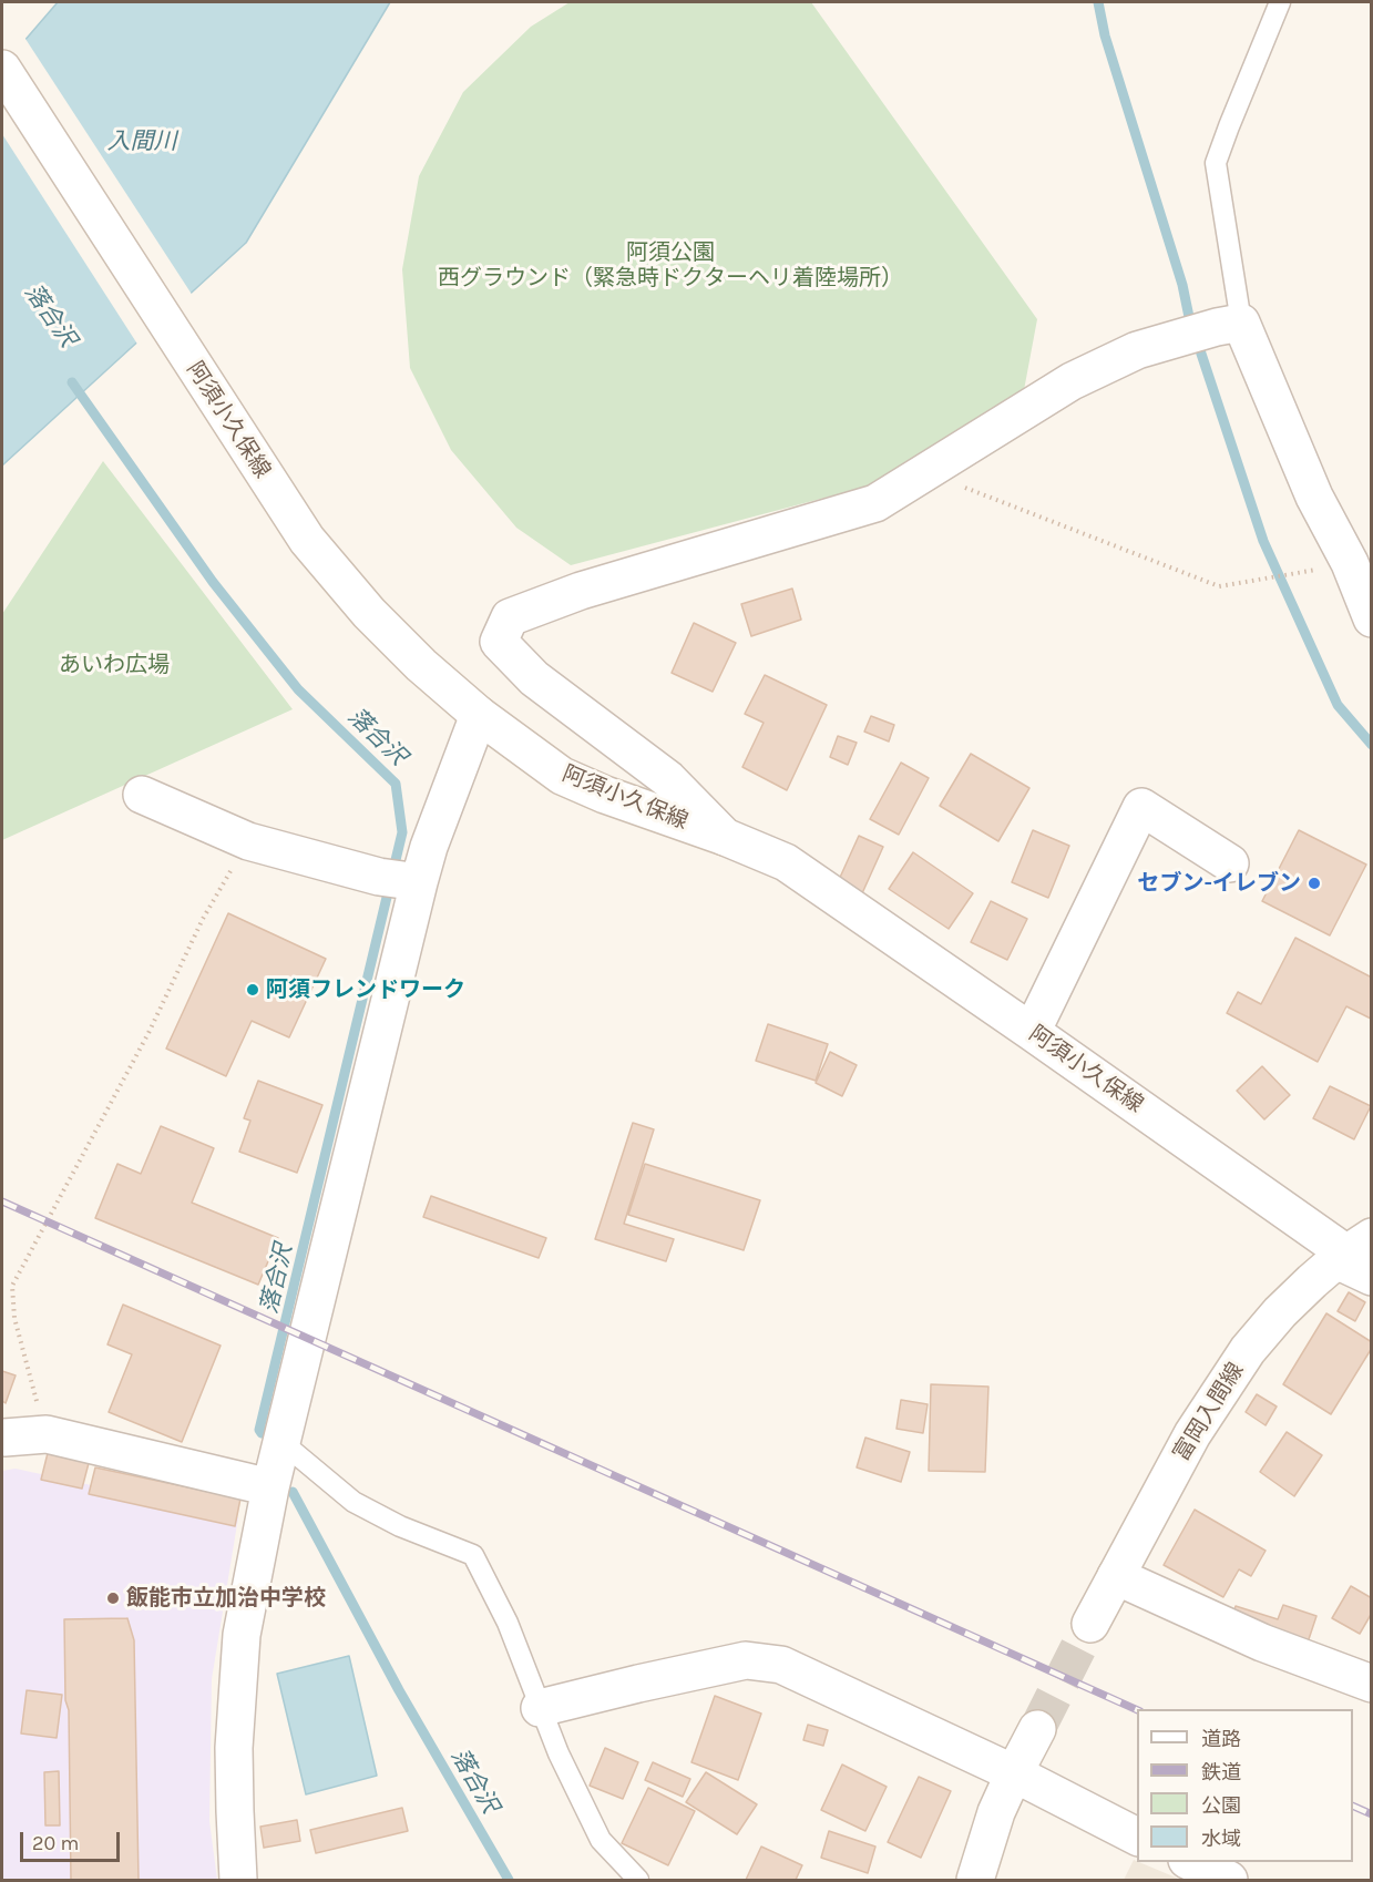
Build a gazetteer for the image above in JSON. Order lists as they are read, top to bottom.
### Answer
{
  "streets": {
    "street": ["阿須小久保線", "富岡入間線"]
  },
  "crossings": [
    ["阿須小久保線", "富岡入間線"]
  ],
  "water": ["入間川", "落合沢"],
  "parks": ["阿須公園 西グラウンド（緊急時ドクターヘリ着陸場所）", "あいわ広場"],
  "places": ["セブン-イレブン", "阿須フレンドワーク", "飯能市立加治中学校"],
  "legend": [
    "道路",
    "鉄道",
    "公園",
    "水域"
  ],
  "scale_bar": "20 m"
}
